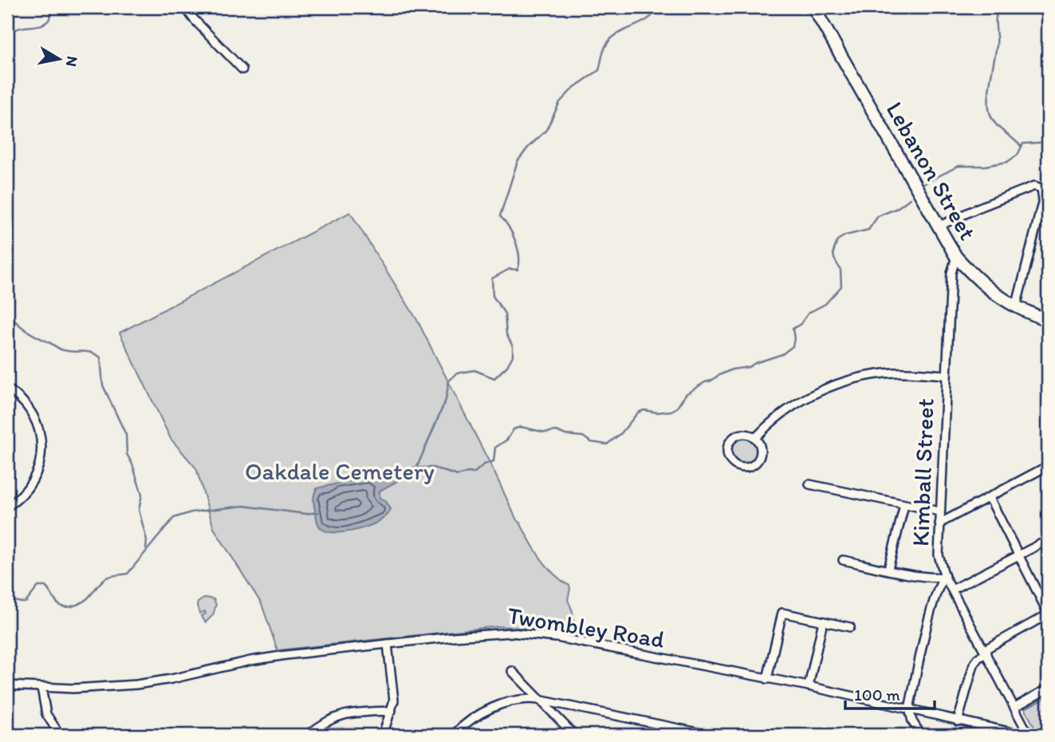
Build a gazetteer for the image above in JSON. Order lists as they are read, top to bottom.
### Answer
{
  "streets": {
    "highway": ["Lebanon Street"],
    "street": ["Kimball Street", "Twombley Road"]
  },
  "crossings": [
    ["Lebanon Street", "Kimball Street"]
  ],
  "parks": ["Oakdale Cemetery"],
  "scale_bar": "100 m",
  "north": "right"
}
